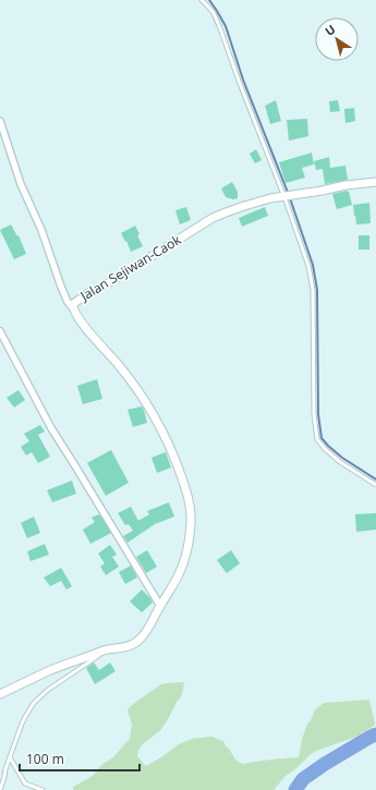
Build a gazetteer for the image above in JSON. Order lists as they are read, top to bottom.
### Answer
{
  "streets": {
    "street": ["Jalan Sejiwan-Caok"]
  },
  "scale_bar": "100 m",
  "north": "top left"
}
